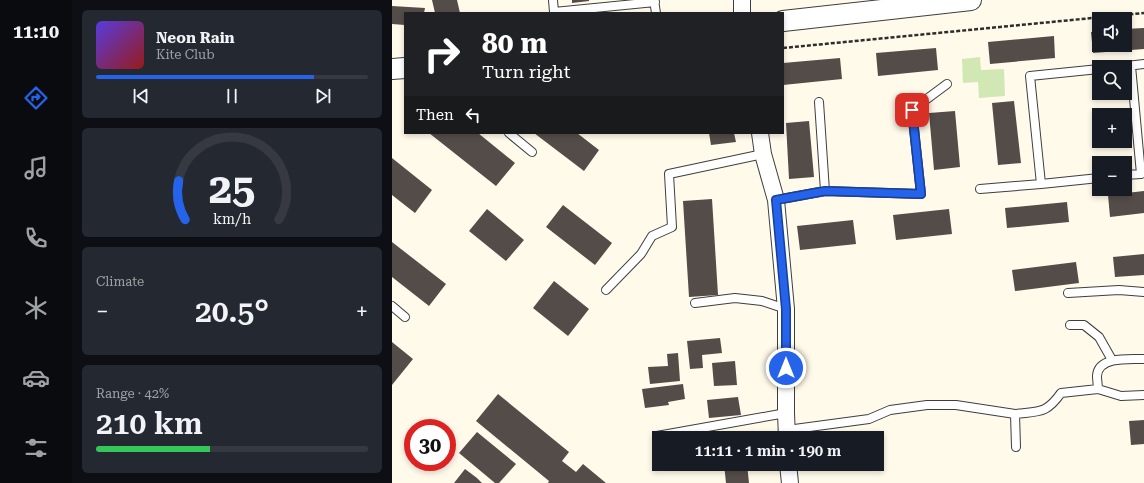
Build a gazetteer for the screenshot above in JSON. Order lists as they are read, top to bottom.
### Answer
{
  "page": {
    "tabs": "11:10",
    "map_buttons": ["+", "−"],
    "turn": ["80 m", "Turn right"],
    "song": ["Neon Rain", "Kite Club"],
    "then": "Then",
    "tile": [
      "Climate",
      ["Range · 42%", "210 km"]
    ],
    "heat": ["−", "20.5°", "+"],
    "limit": "30",
    "trip": "11:11 · 1 min · 190 m",
    "gauge": ["25", "km/h"]
  }
}
